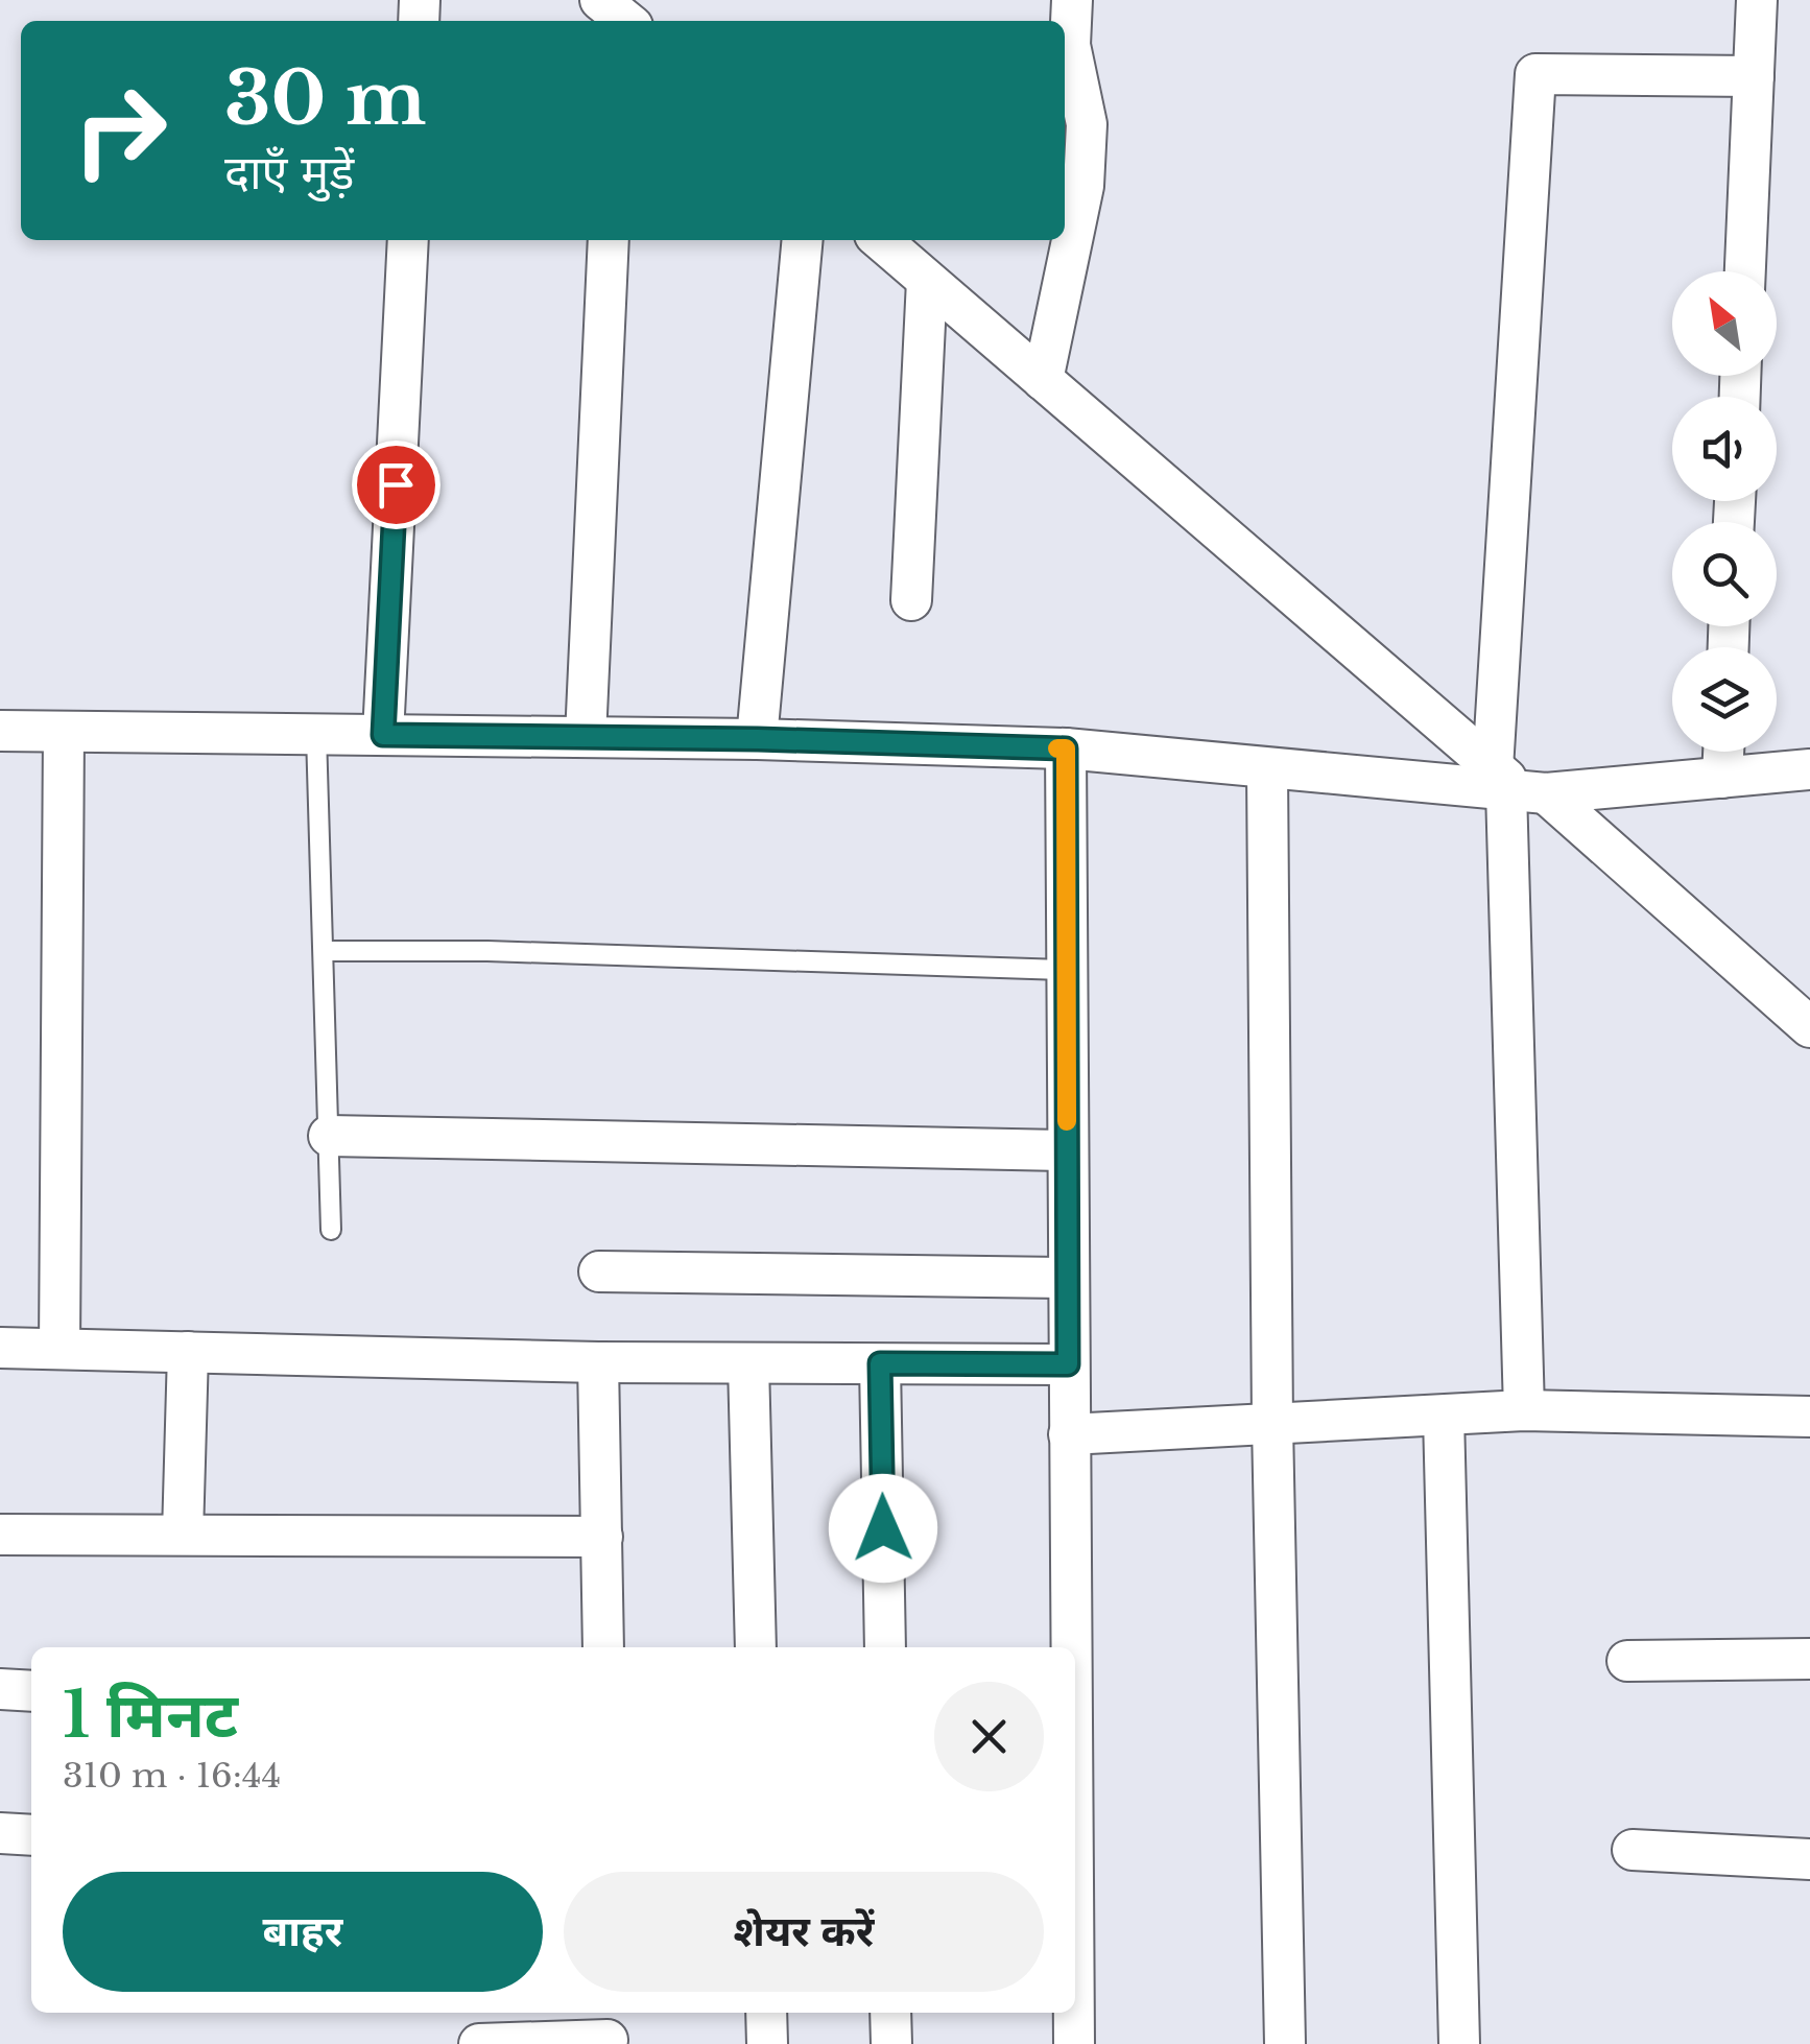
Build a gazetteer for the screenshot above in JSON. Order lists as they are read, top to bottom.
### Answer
{
  "north": "top left",
  "page": {
    "turn": ["30 m", "दाएँ मुड़ें"],
    "heading": ["1 मिनट", "310 m · 16:44"],
    "buttons": ["बाहर", "शेयर करें"]
  }
}
